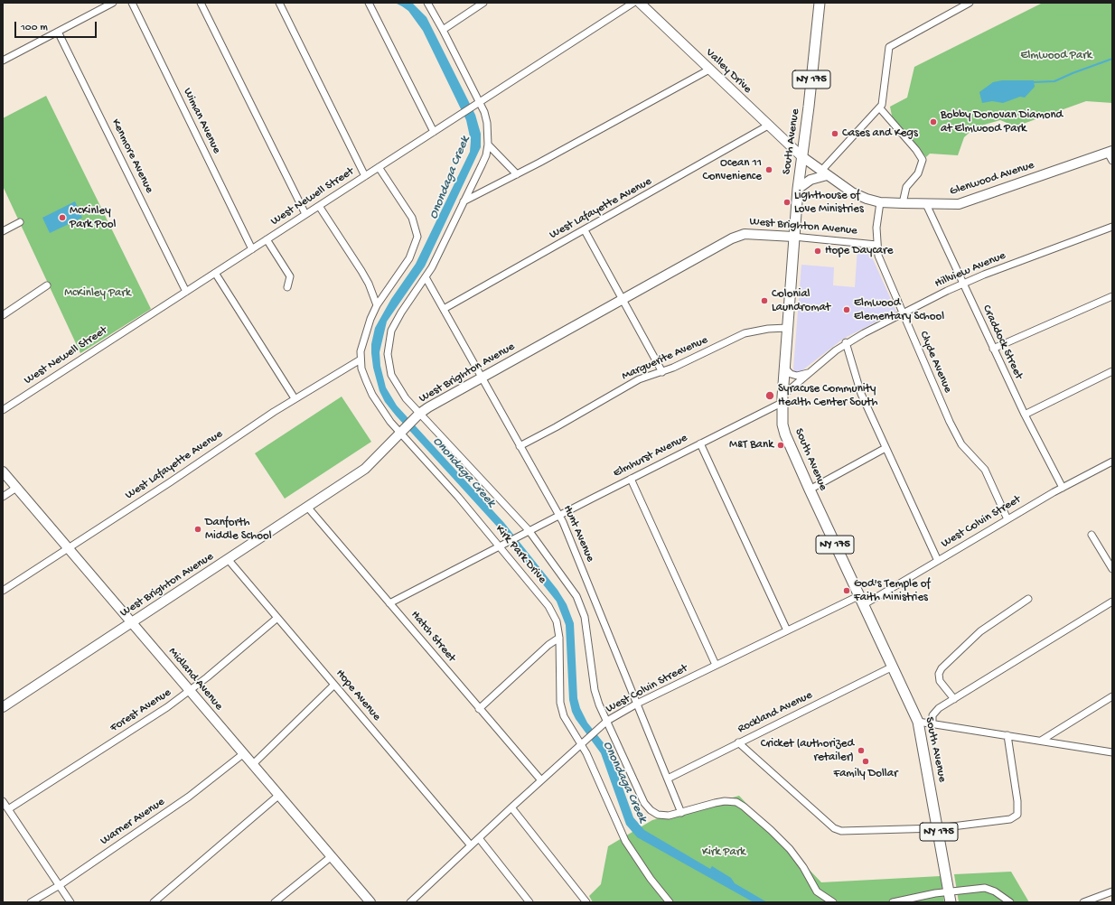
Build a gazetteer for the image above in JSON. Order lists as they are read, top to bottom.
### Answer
{
  "streets": {
    "main road": ["NY 175", "South Avenue"],
    "street": [
      "Valley Drive",
      "Wiman Avenue",
      "Kenmore Avenue",
      "Glenwood Avenue",
      "West Newell Street",
      "West Lafayette Avenue",
      "West Brighton Avenue",
      "Hillview Avenue",
      "Craddock Street",
      "Marguerite Avenue",
      "Clyde Avenue",
      "Elmhurst Avenue",
      "West Colvin Street",
      "Hunt Avenue",
      "Kirk Park Drive",
      "Hatch Street",
      "Midland Avenue",
      "Hope Avenue",
      "Forest Avenue",
      "Rockland Avenue",
      "Warner Avenue"
    ]
  },
  "crossings": [
    ["Valley Drive", "South Avenue"],
    ["Valley Drive", "Glenwood Avenue"],
    ["Valley Drive", "West Lafayette Avenue"],
    ["Wiman Avenue", "West Newell Street"],
    ["South Avenue", "Glenwood Avenue"],
    ["South Avenue", "West Brighton Avenue"],
    ["South Avenue", "Hillview Avenue"],
    ["South Avenue", "Marguerite Avenue"],
    ["South Avenue", "Elmhurst Avenue"],
    ["South Avenue", "West Colvin Street"],
    ["South Avenue", "Rockland Avenue"],
    ["Kenmore Avenue", "West Newell Street"],
    ["Glenwood Avenue", "Craddock Street"],
    ["Glenwood Avenue", "Clyde Avenue"],
    ["West Newell Street", "Kirk Park Drive"],
    ["West Lafayette Avenue", "Hunt Avenue"],
    ["West Lafayette Avenue", "Kirk Park Drive"],
    ["West Lafayette Avenue", "Midland Avenue"],
    ["West Brighton Avenue", "Clyde Avenue"],
    ["West Brighton Avenue", "Hunt Avenue"],
    ["West Brighton Avenue", "Kirk Park Drive"],
    ["West Brighton Avenue", "Hatch Street"],
    ["West Brighton Avenue", "Midland Avenue"],
    ["West Brighton Avenue", "Hope Avenue"],
    ["Hillview Avenue", "Craddock Street"],
    ["Hillview Avenue", "Clyde Avenue"],
    ["Hillview Avenue", "Elmhurst Avenue"],
    ["Craddock Street", "West Colvin Street"],
    ["Marguerite Avenue", "Hunt Avenue"],
    ["Clyde Avenue", "West Colvin Street"],
    ["Elmhurst Avenue", "Hunt Avenue"],
    ["Elmhurst Avenue", "Kirk Park Drive"],
    ["West Colvin Street", "Hunt Avenue"],
    ["West Colvin Street", "Kirk Park Drive"],
    ["West Colvin Street", "Hatch Street"],
    ["West Colvin Street", "Hope Avenue"],
    ["Hunt Avenue", "Rockland Avenue"],
    ["Midland Avenue", "Forest Avenue"],
    ["Midland Avenue", "Warner Avenue"],
    ["Hope Avenue", "Forest Avenue"]
  ],
  "water": ["Onondaga Creek"],
  "parks": ["Elmwood Park", "McKinley Park", "Kirk Park"],
  "places": [
    "Bobby Donovan Diamond at Elmwood Park",
    "Cases and Kegs",
    "Ocean 11 Convenience",
    "Lighthouse of Love Ministries",
    "McKinley Park Pool",
    "Hope Daycare",
    "Colonial Laundromat",
    "Elmwood Elementary School",
    "Syracuse Community Health Center South",
    "M&T Bank",
    "Danforth Middle School",
    "God's Temple of Faith Ministries",
    "Cricket (authorized retailer)",
    "Family Dollar"
  ],
  "scale_bar": "100 m"
}
